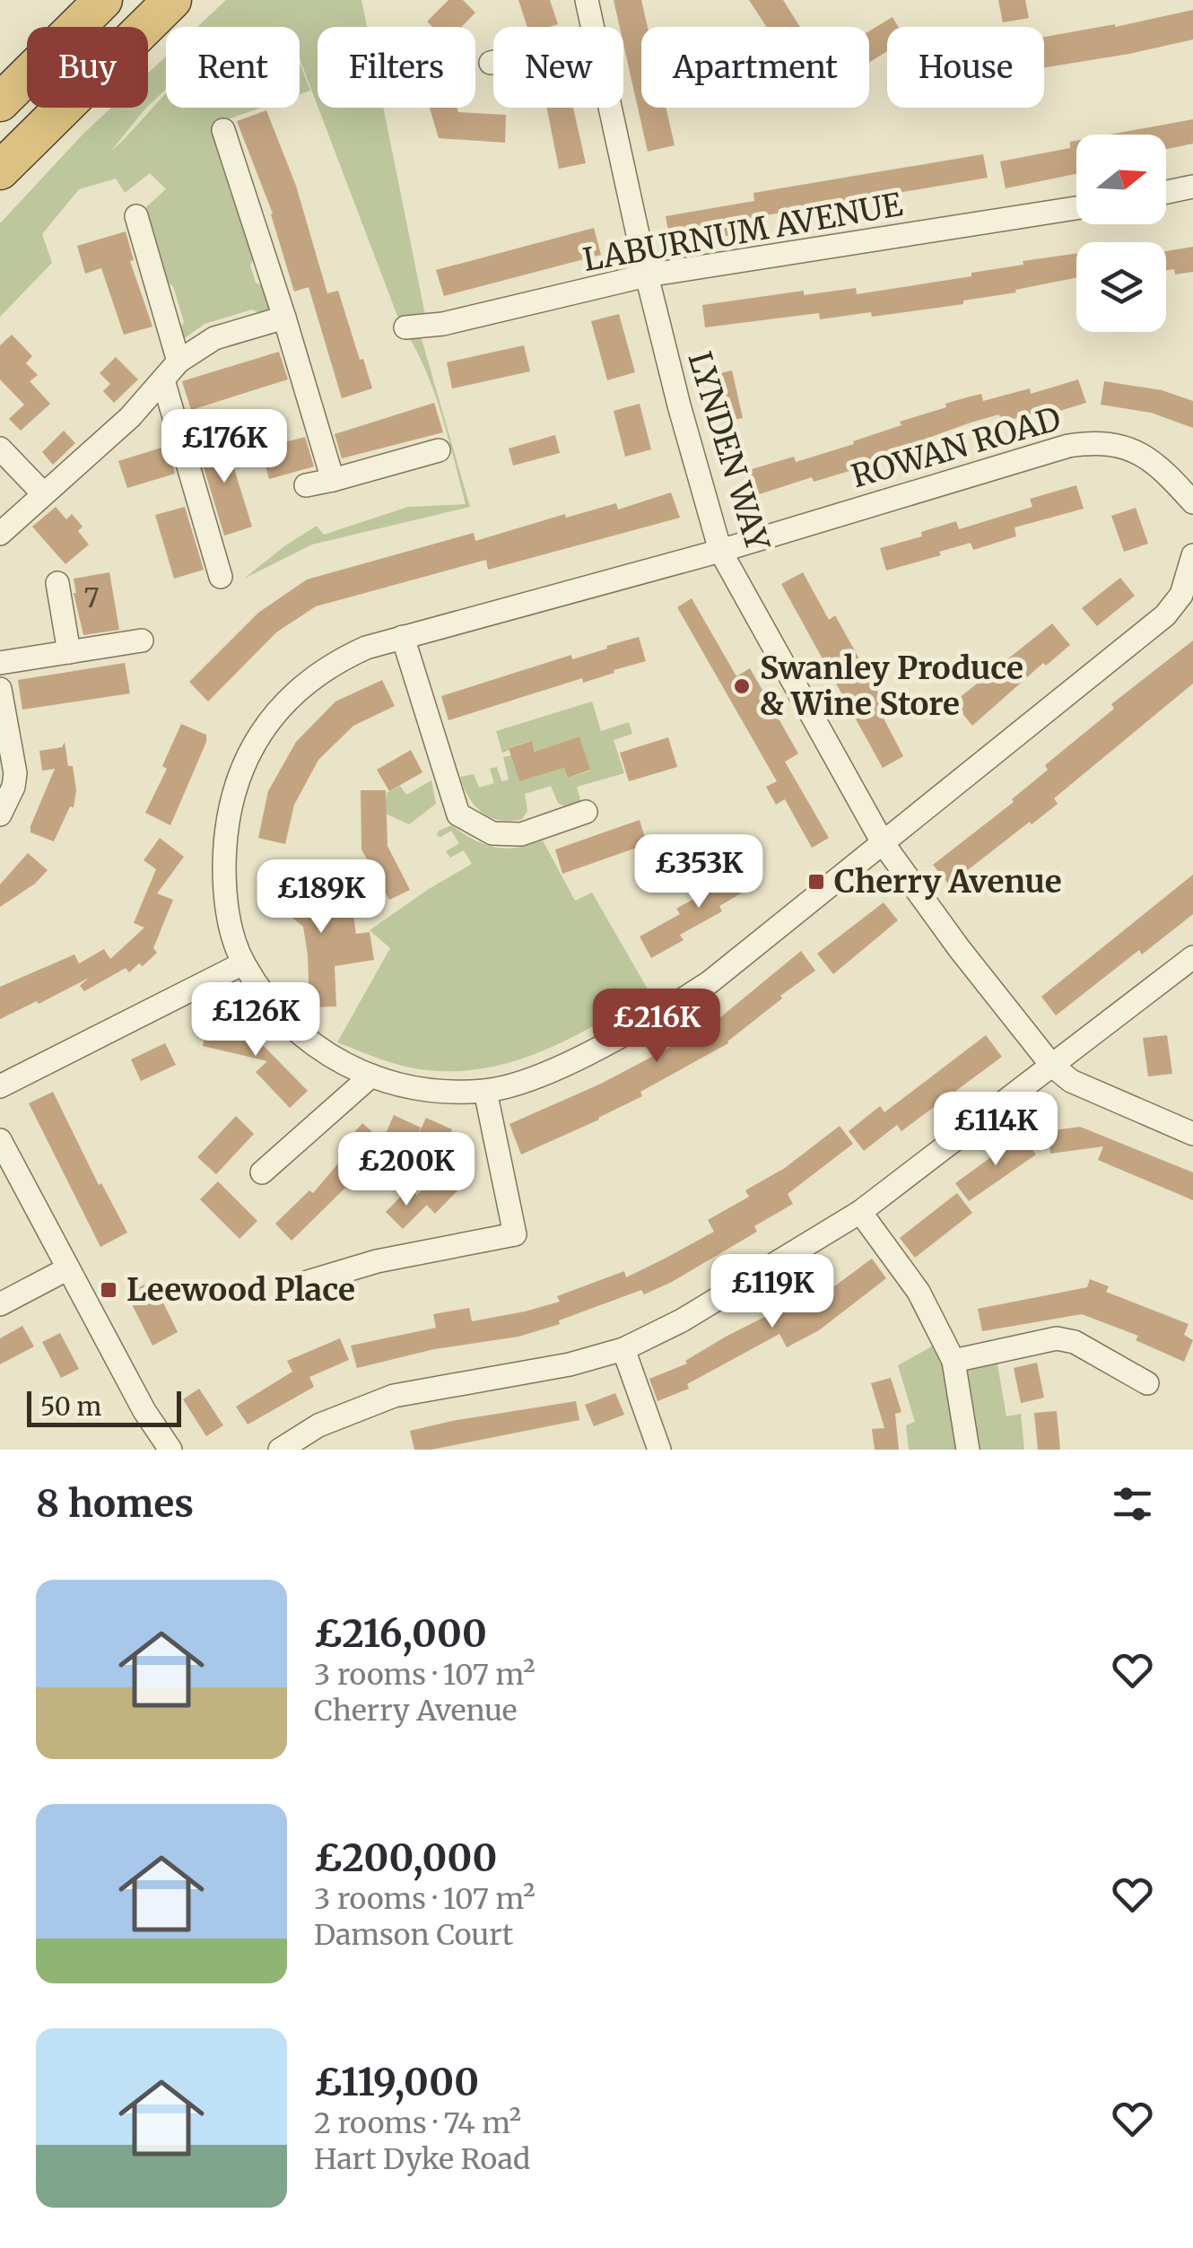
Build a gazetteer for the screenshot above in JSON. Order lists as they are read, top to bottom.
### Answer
{
  "streets": {
    "street": ["LABURNUM AVENUE", "ROWAN ROAD", "LYNDEN WAY"]
  },
  "crossings": [
    ["LABURNUM AVENUE", "LYNDEN WAY"],
    ["ROWAN ROAD", "LYNDEN WAY"]
  ],
  "places": {
    "other": ["Swanley Produce & Wine Store"],
    "transit": ["Cherry Avenue", "Leewood Place"]
  },
  "house_numbers": ["7"],
  "scale_bar": "50 m",
  "north": "right",
  "page": {
    "chip": [
      "Buy",
      "Rent",
      "Filters",
      "New",
      "Apartment",
      "House"
    ],
    "price": [
      "£176K",
      "£353K",
      "£189K",
      "£126K",
      "£216K",
      "£114K",
      "£200K",
      "£119K"
    ],
    "scale": "50 m",
    "heading": "8 homes",
    "list": [
      {
        "name": "£216,000",
        "note": "3 rooms · 107 m² · Cherry Avenue"
      },
      {
        "name": "£200,000",
        "note": "3 rooms · 107 m² · Damson Court"
      },
      {
        "name": "£119,000",
        "note": "2 rooms · 74 m² · Hart Dyke Road"
      }
    ]
  }
}
